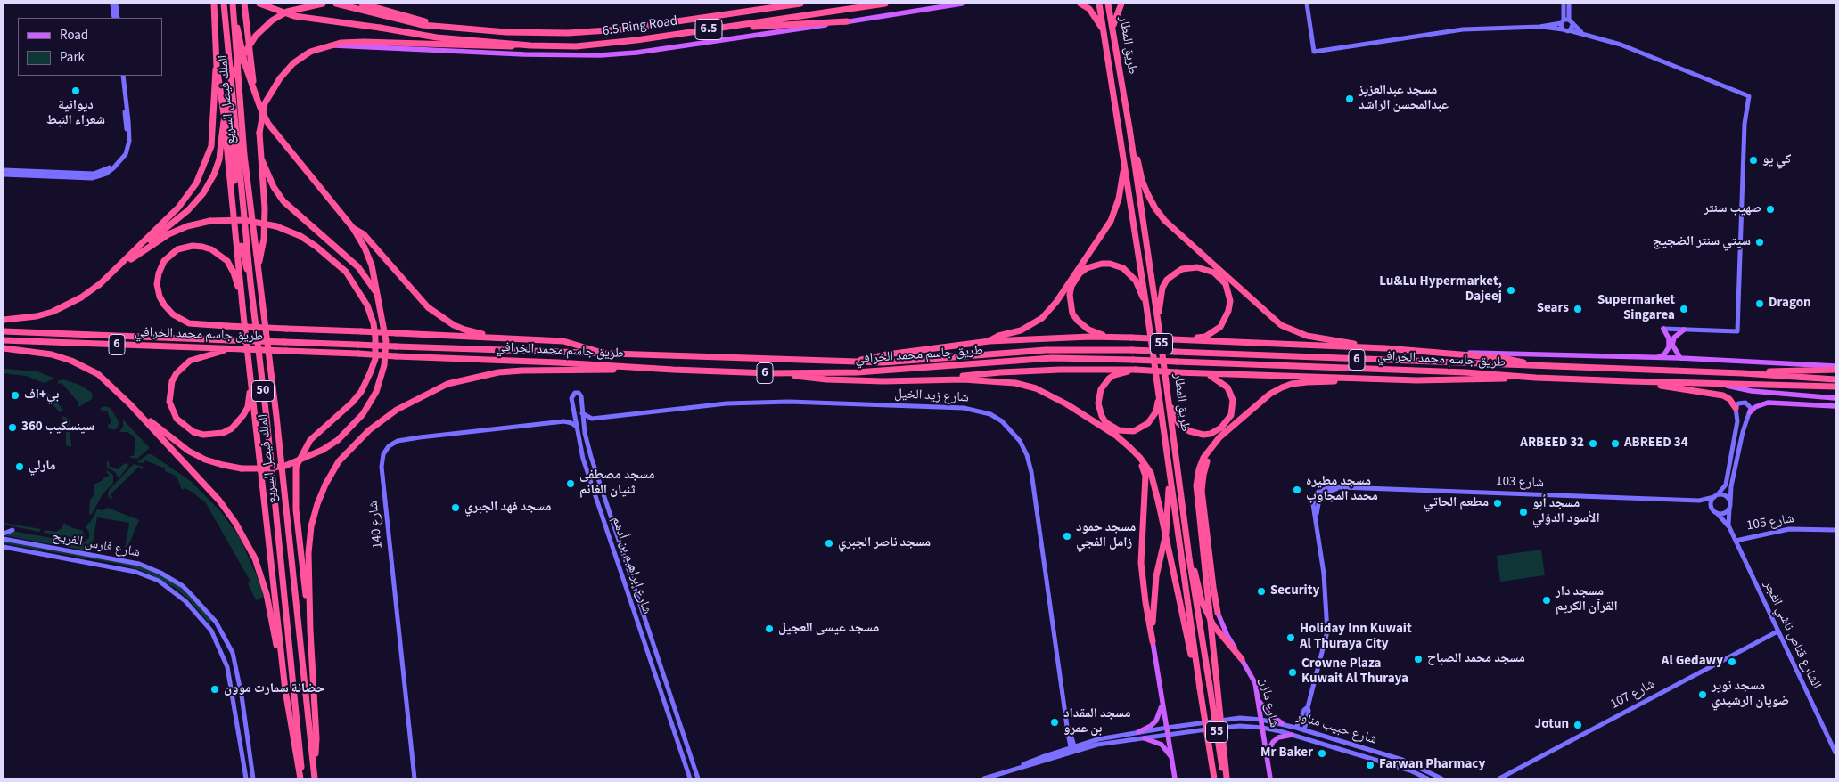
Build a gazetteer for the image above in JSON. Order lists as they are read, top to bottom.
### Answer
{
  "streets": {
    "highway": [
      "6.5 Ring Road",
      "6.5",
      "طريق المطار",
      "الملك فيصل السريع",
      "طريق جاسم محمد الخرافي",
      "55",
      "6",
      "50"
    ],
    "main road": ["شارع مازن"],
    "street": [
      "شارع زيد الخيل",
      "شارع 103",
      "شارع 105",
      "شارع 140",
      "شارع فارس الفريح",
      "شارع إبراهيم بن أدهم",
      "الشارع قناص ناشي الفجر",
      "شارع 107",
      "شارع حبيب مناور"
    ]
  },
  "crossings": [
    ["شارع زيد الخيل", "شارع حبيب مناور"],
    ["شارع 103", "الشارع قناص ناشي الفجر"],
    ["شارع 103", "شارع حبيب مناور"],
    ["شارع 105", "الشارع قناص ناشي الفجر"],
    ["شارع 140", "شارع إبراهيم بن أدهم"],
    ["الشارع قناص ناشي الفجر", "شارع 107"],
    ["شارع مازن", "شارع حبيب مناور"]
  ],
  "places": [
    "ديوانية شعراء النبط",
    "مسجد عبدالعزيز عبدالمحسن الراشد",
    "كي يو",
    "صهيب سنتر",
    "سيتي سنتر الضجيج",
    "Lu&Lu Hypermarket, Dajeej",
    "Dragon",
    "Sears",
    "Supermarket Singarea",
    "بي+اف",
    "سينسكيب 360",
    "ARBEED 32",
    "ABREED 34",
    "مارلي",
    "مسجد مصطفى ثنيان الغانم",
    "مسجد مطيره محمد المجاوب",
    "مطعم الحاتي",
    "مسجد فهد الجبري",
    "مسجد أبو الأسود الدؤلي",
    "مسجد حمود زامل الفجي",
    "مسجد ناصر الجبري",
    "Security",
    "مسجد دار القرآن الكريم",
    "مسجد عيسى العجيل",
    "Holiday Inn Kuwait Al Thuraya City",
    "مسجد محمد الصباح",
    "Al Gedawy",
    "Crowne Plaza Kuwait Al Thuraya",
    "حضانة سمارت موون",
    "مسجد نوير ضويان الرشيدي",
    "مسجد المقداد بن عمرو",
    "Jotun",
    "Mr Baker",
    "Farwan Pharmacy"
  ],
  "legend": ["Road", "Park"]
}
